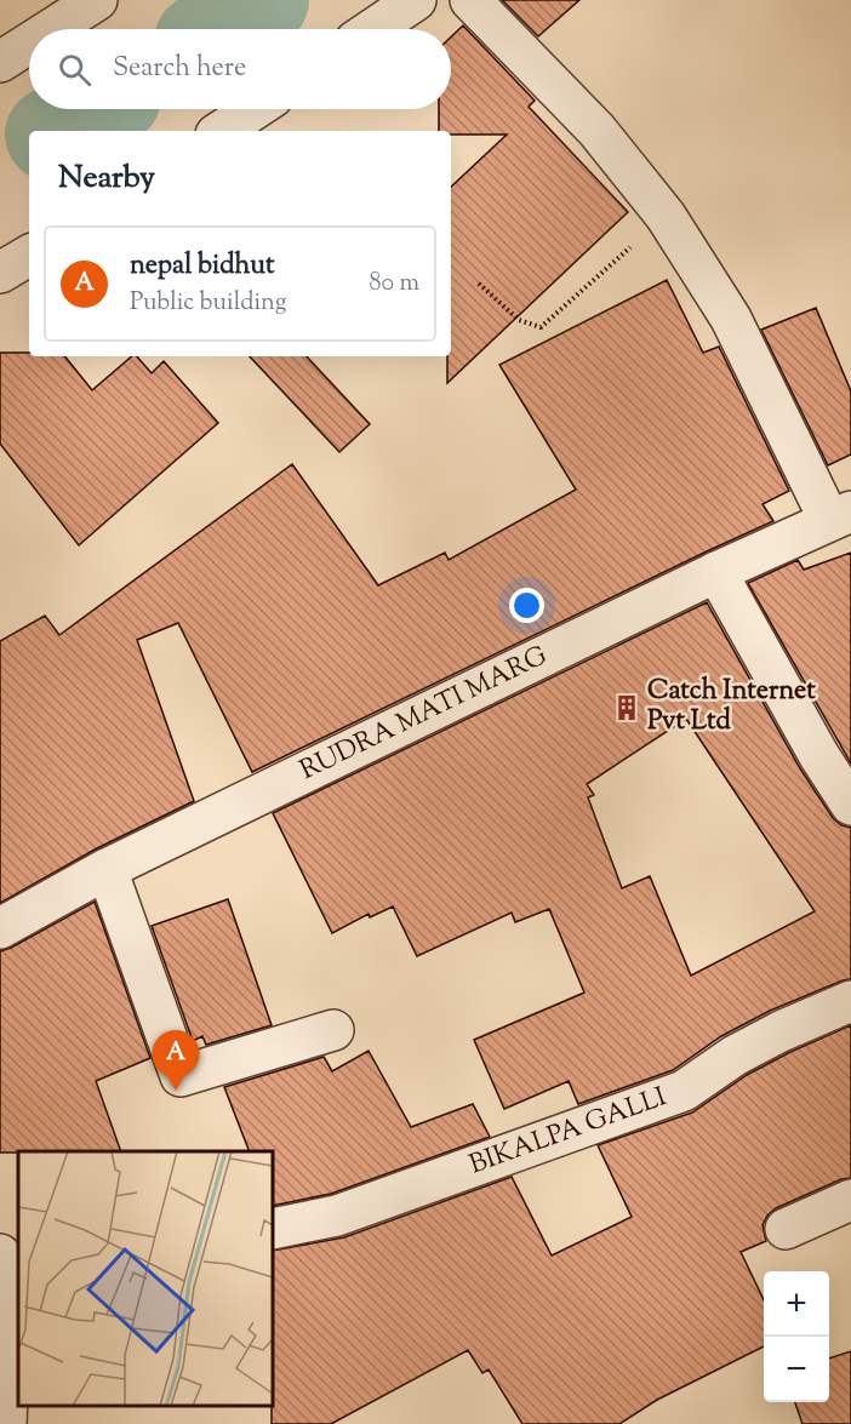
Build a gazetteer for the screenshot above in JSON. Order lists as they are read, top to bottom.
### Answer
{
  "streets": {
    "street": ["RUDRA MATI MARG", "BIKALPA GALLI"]
  },
  "places": {
    "building": ["Catch Internet Pvt Ltd"]
  },
  "page": {
    "search": "Search here",
    "heading": "Nearby",
    "list": [
      {
        "mark": "A",
        "name": "nepal bidhut",
        "note": "Public building",
        "value": "80 m"
      }
    ],
    "pins": "A",
    "map_buttons": ["+", "−"]
  }
}
